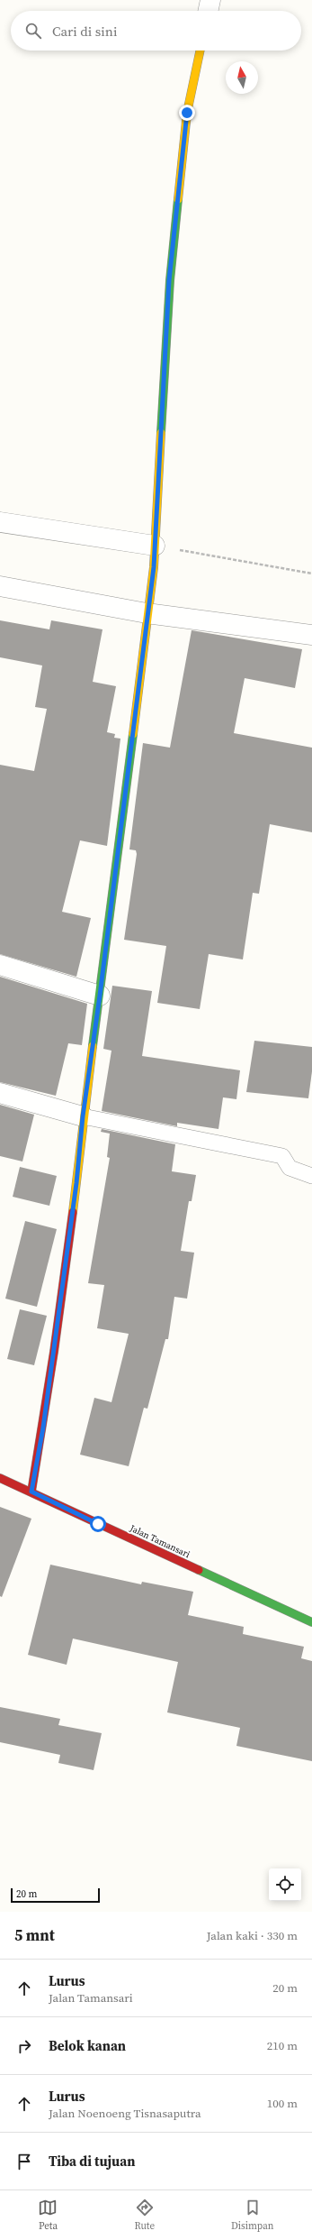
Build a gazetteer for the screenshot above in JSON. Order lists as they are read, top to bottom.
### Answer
{
  "streets": {
    "street": ["Jalan Tamansari"]
  },
  "scale_bar": "20 m",
  "north": "top",
  "page": {
    "search": "Cari di sini",
    "scale": "20 m",
    "heading": ["5 mnt", "Jalan kaki · 330 m"],
    "list": [
      ["Lurus", "Jalan Tamansari", "20 m"],
      ["Belok kanan", "210 m"],
      ["Lurus", "Jalan Noenoeng Tisnasaputra", "100 m"],
      "Tiba di tujuan"
    ],
    "nav": ["Peta", "Rute", "Disimpan"]
  }
}
